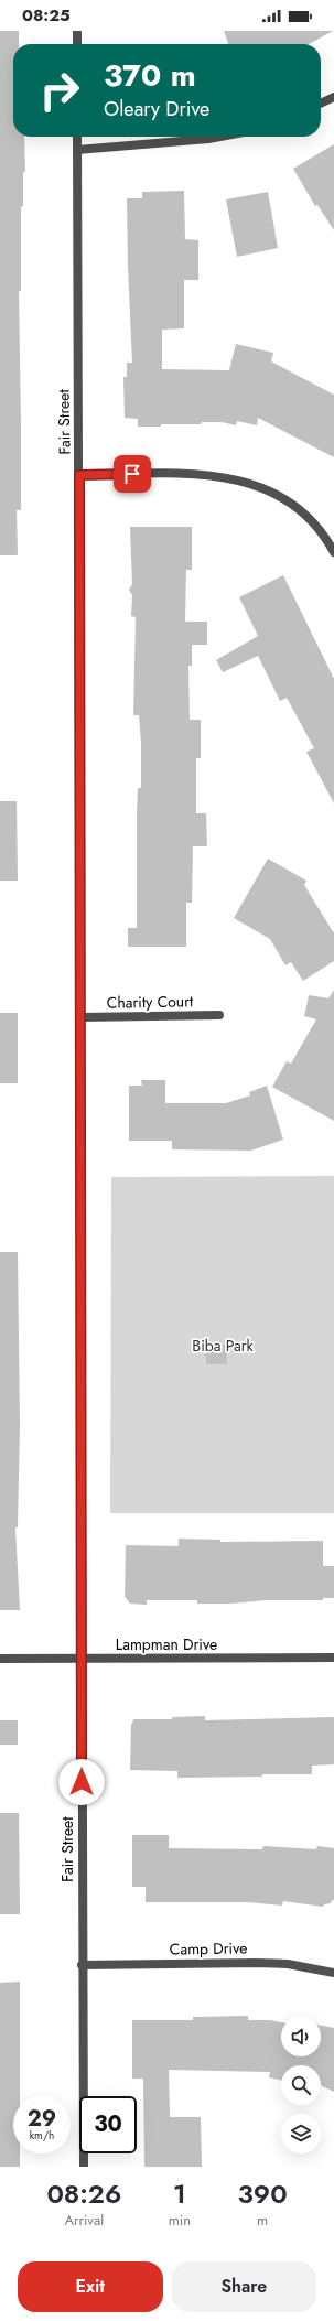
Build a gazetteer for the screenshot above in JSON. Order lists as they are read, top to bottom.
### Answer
{
  "streets": {
    "street": [
      "Fair Street",
      "Charity Court",
      "Lampman Drive",
      "Camp Drive"
    ]
  },
  "crossings": [
    ["Fair Street", "Charity Court"],
    ["Fair Street", "Lampman Drive"],
    ["Fair Street", "Camp Drive"]
  ],
  "parks": ["Biba Park"],
  "page": {
    "status": "08:25",
    "turn": ["370 m", "Oleary Drive"],
    "speed": "29 km/h",
    "limit": "30",
    "eta": [
      "08:26",
      "Arrival",
      "1",
      "min",
      "390",
      "m"
    ],
    "buttons": ["Exit", "Share"]
  }
}
